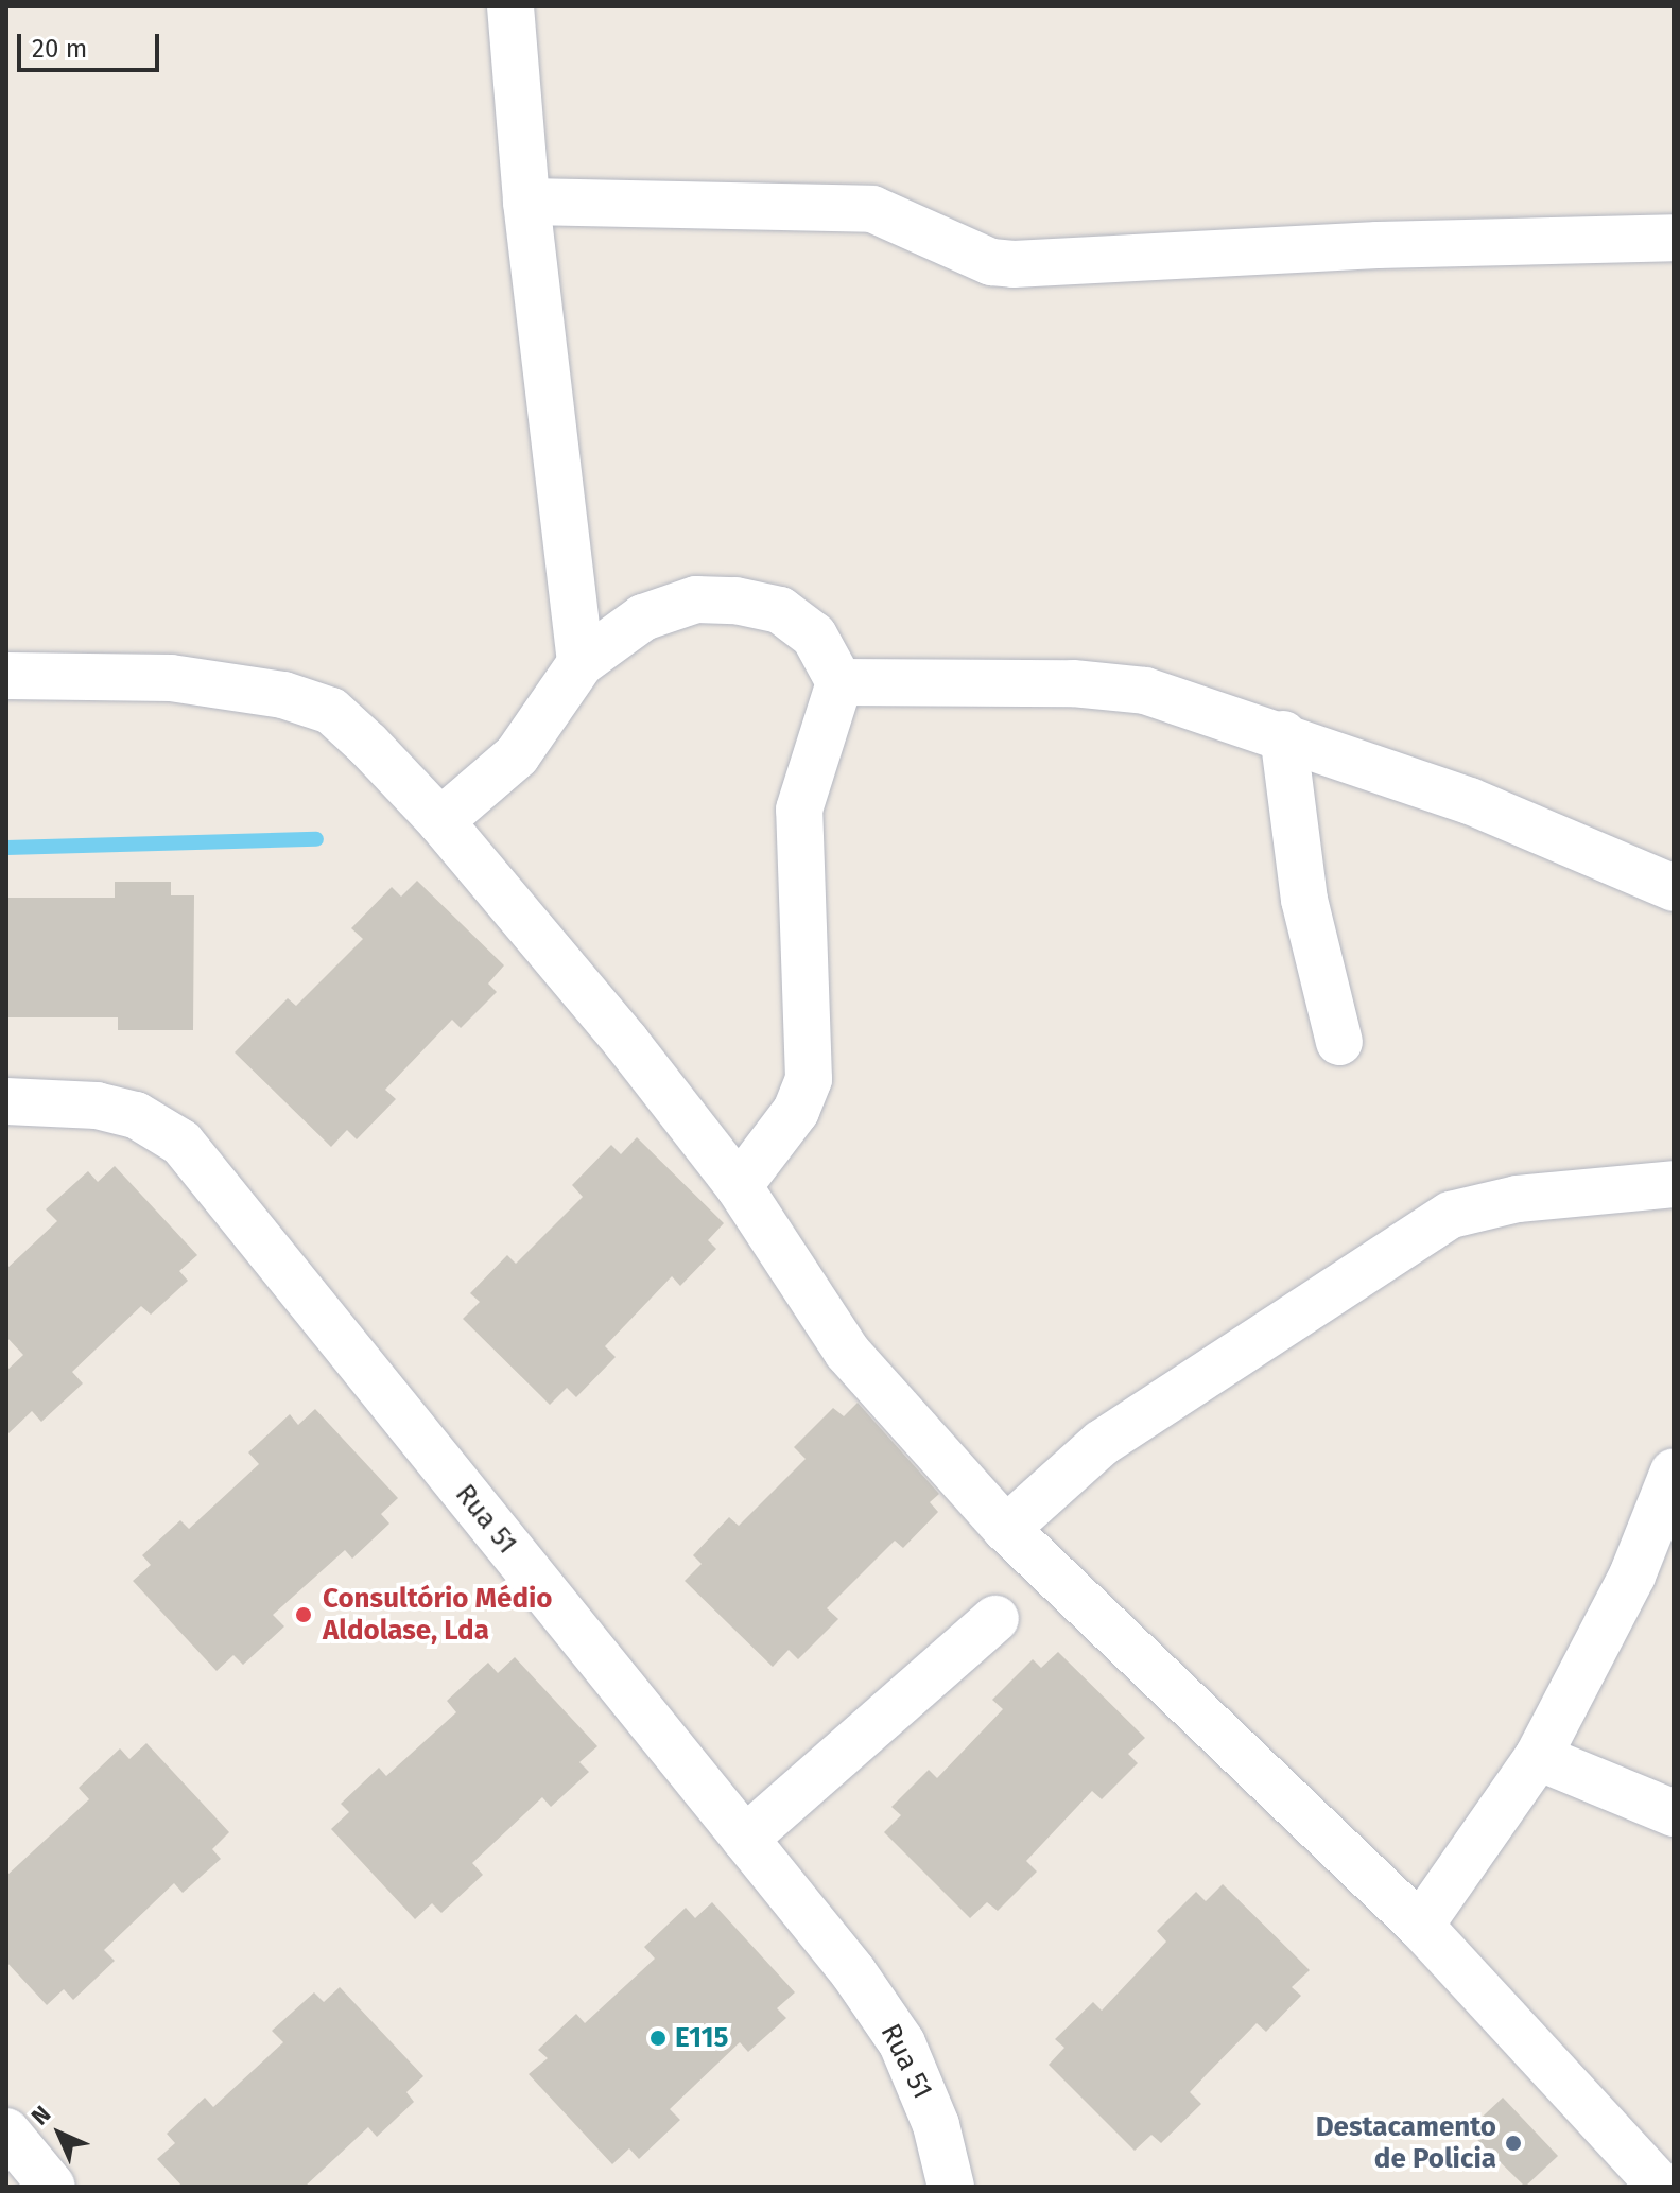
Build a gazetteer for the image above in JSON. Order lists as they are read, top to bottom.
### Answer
{
  "streets": {
    "street": ["Rua 51"]
  },
  "places": ["Consultório Médio Aldolase, Lda", "E115", "Destacamento de Policia"],
  "scale_bar": "20 m",
  "north": "top left"
}
